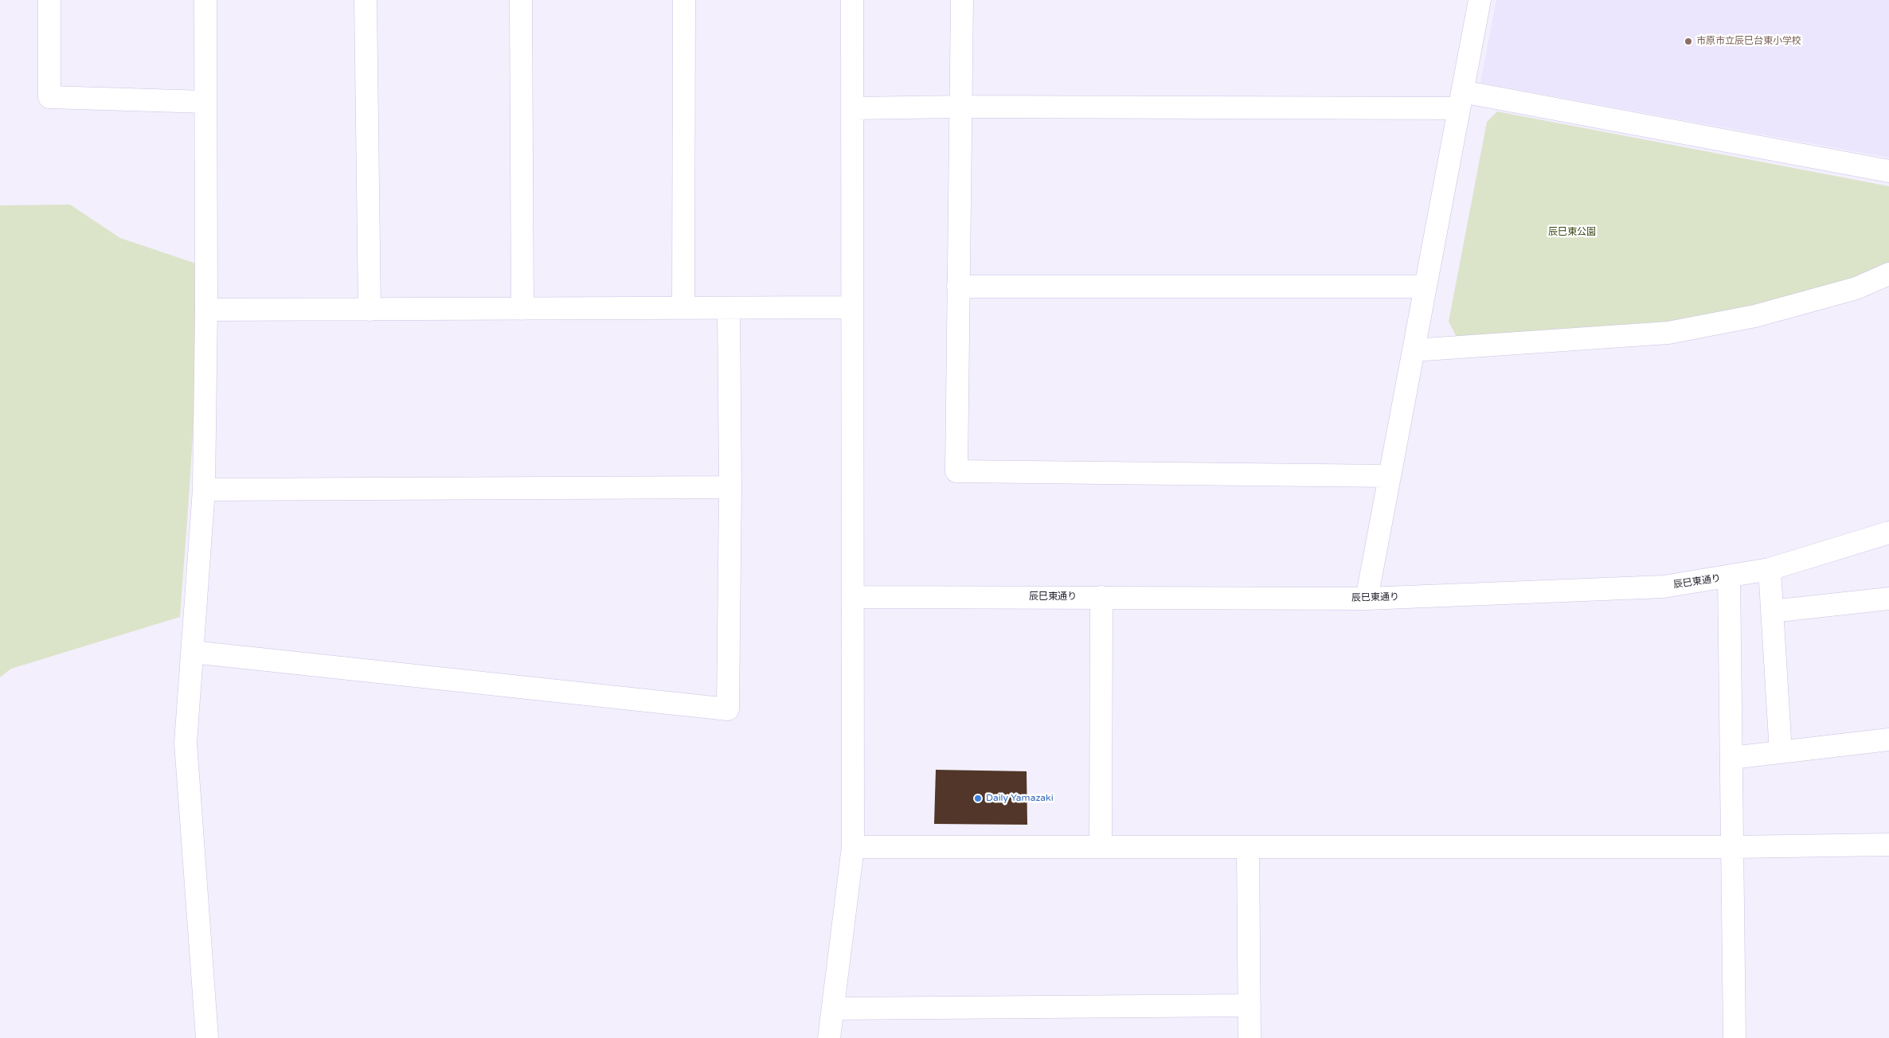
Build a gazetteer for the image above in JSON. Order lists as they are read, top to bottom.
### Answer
{
  "streets": {
    "street": ["辰巳東通り"]
  },
  "parks": ["辰巳東公園"],
  "places": ["市原市立辰巳台東小学校", "Daily Yamazaki"]
}
